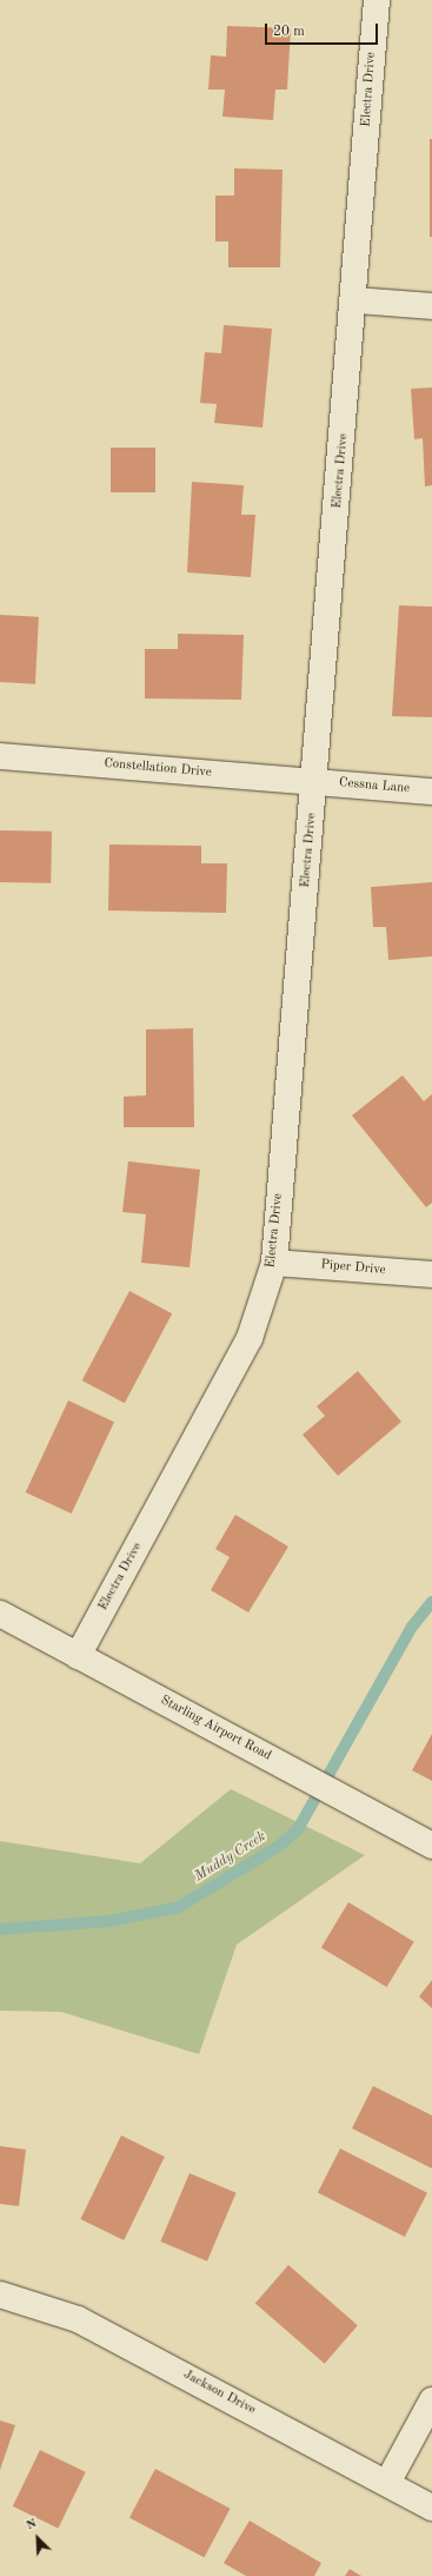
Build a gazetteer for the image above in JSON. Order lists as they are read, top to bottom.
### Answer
{
  "streets": {
    "street": [
      "Electra Drive",
      "Constellation Drive",
      "Cessna Lane",
      "Piper Drive",
      "Starling Airport Road",
      "Jackson Drive"
    ]
  },
  "crossings": [
    ["Electra Drive", "Constellation Drive"],
    ["Electra Drive", "Cessna Lane"],
    ["Electra Drive", "Piper Drive"],
    ["Electra Drive", "Starling Airport Road"],
    ["Constellation Drive", "Cessna Lane"]
  ],
  "water": ["Muddy Creek"],
  "scale_bar": "20 m",
  "north": "top left"
}
